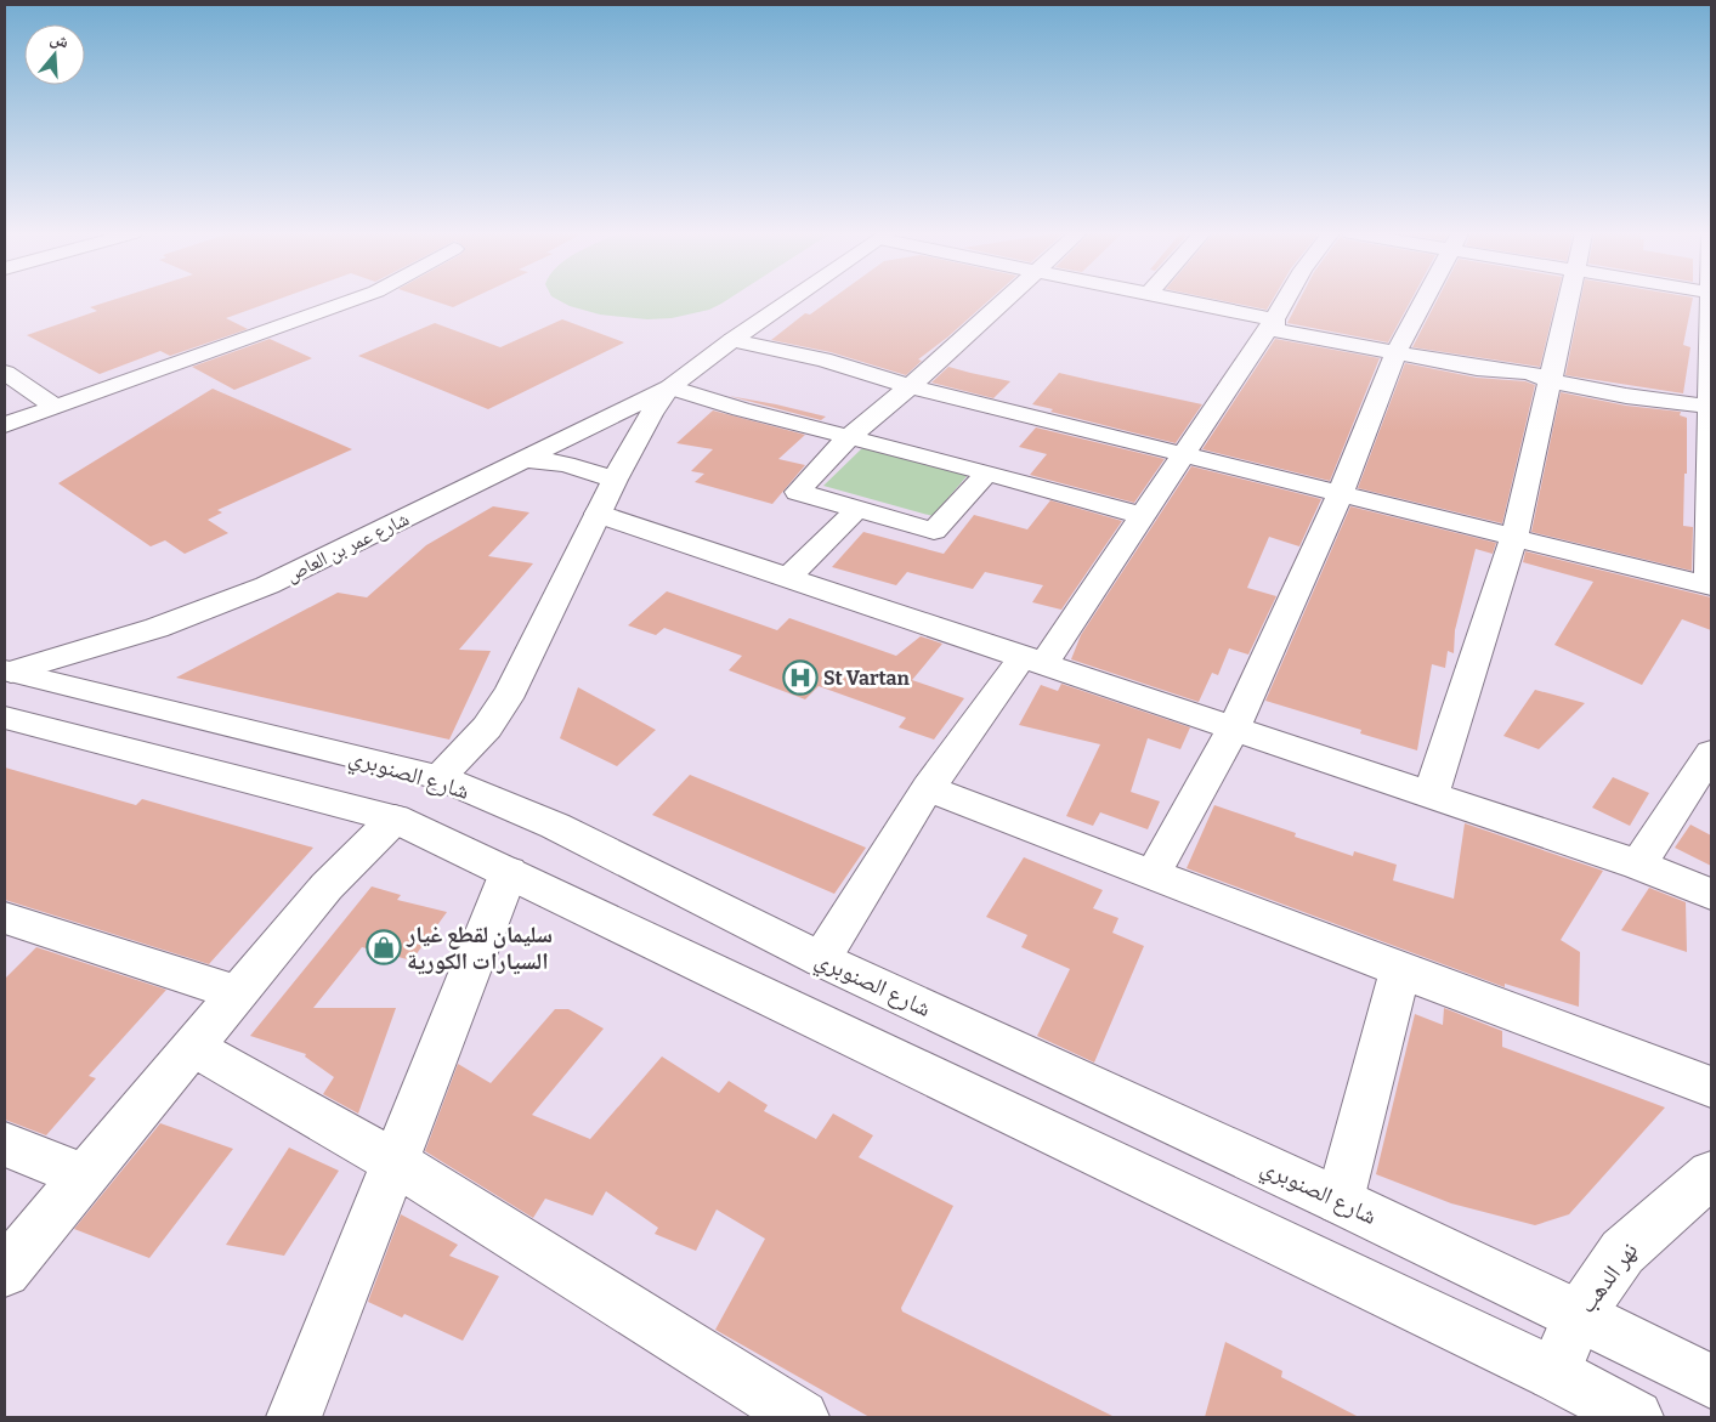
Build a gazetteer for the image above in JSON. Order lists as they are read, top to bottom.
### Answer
{
  "streets": {
    "street": ["شارع عمر بن العاص", "شارع الصنوبري", "نهر الدهب"]
  },
  "crossings": [
    ["شارع عمر بن العاص", "شارع الصنوبري"],
    ["شارع الصنوبري", "نهر الدهب"]
  ],
  "places": {
    "hospital": ["St Vartan"],
    "shop": ["سليمان لقطع غيار السيارات الكورية"]
  },
  "north": "top"
}
